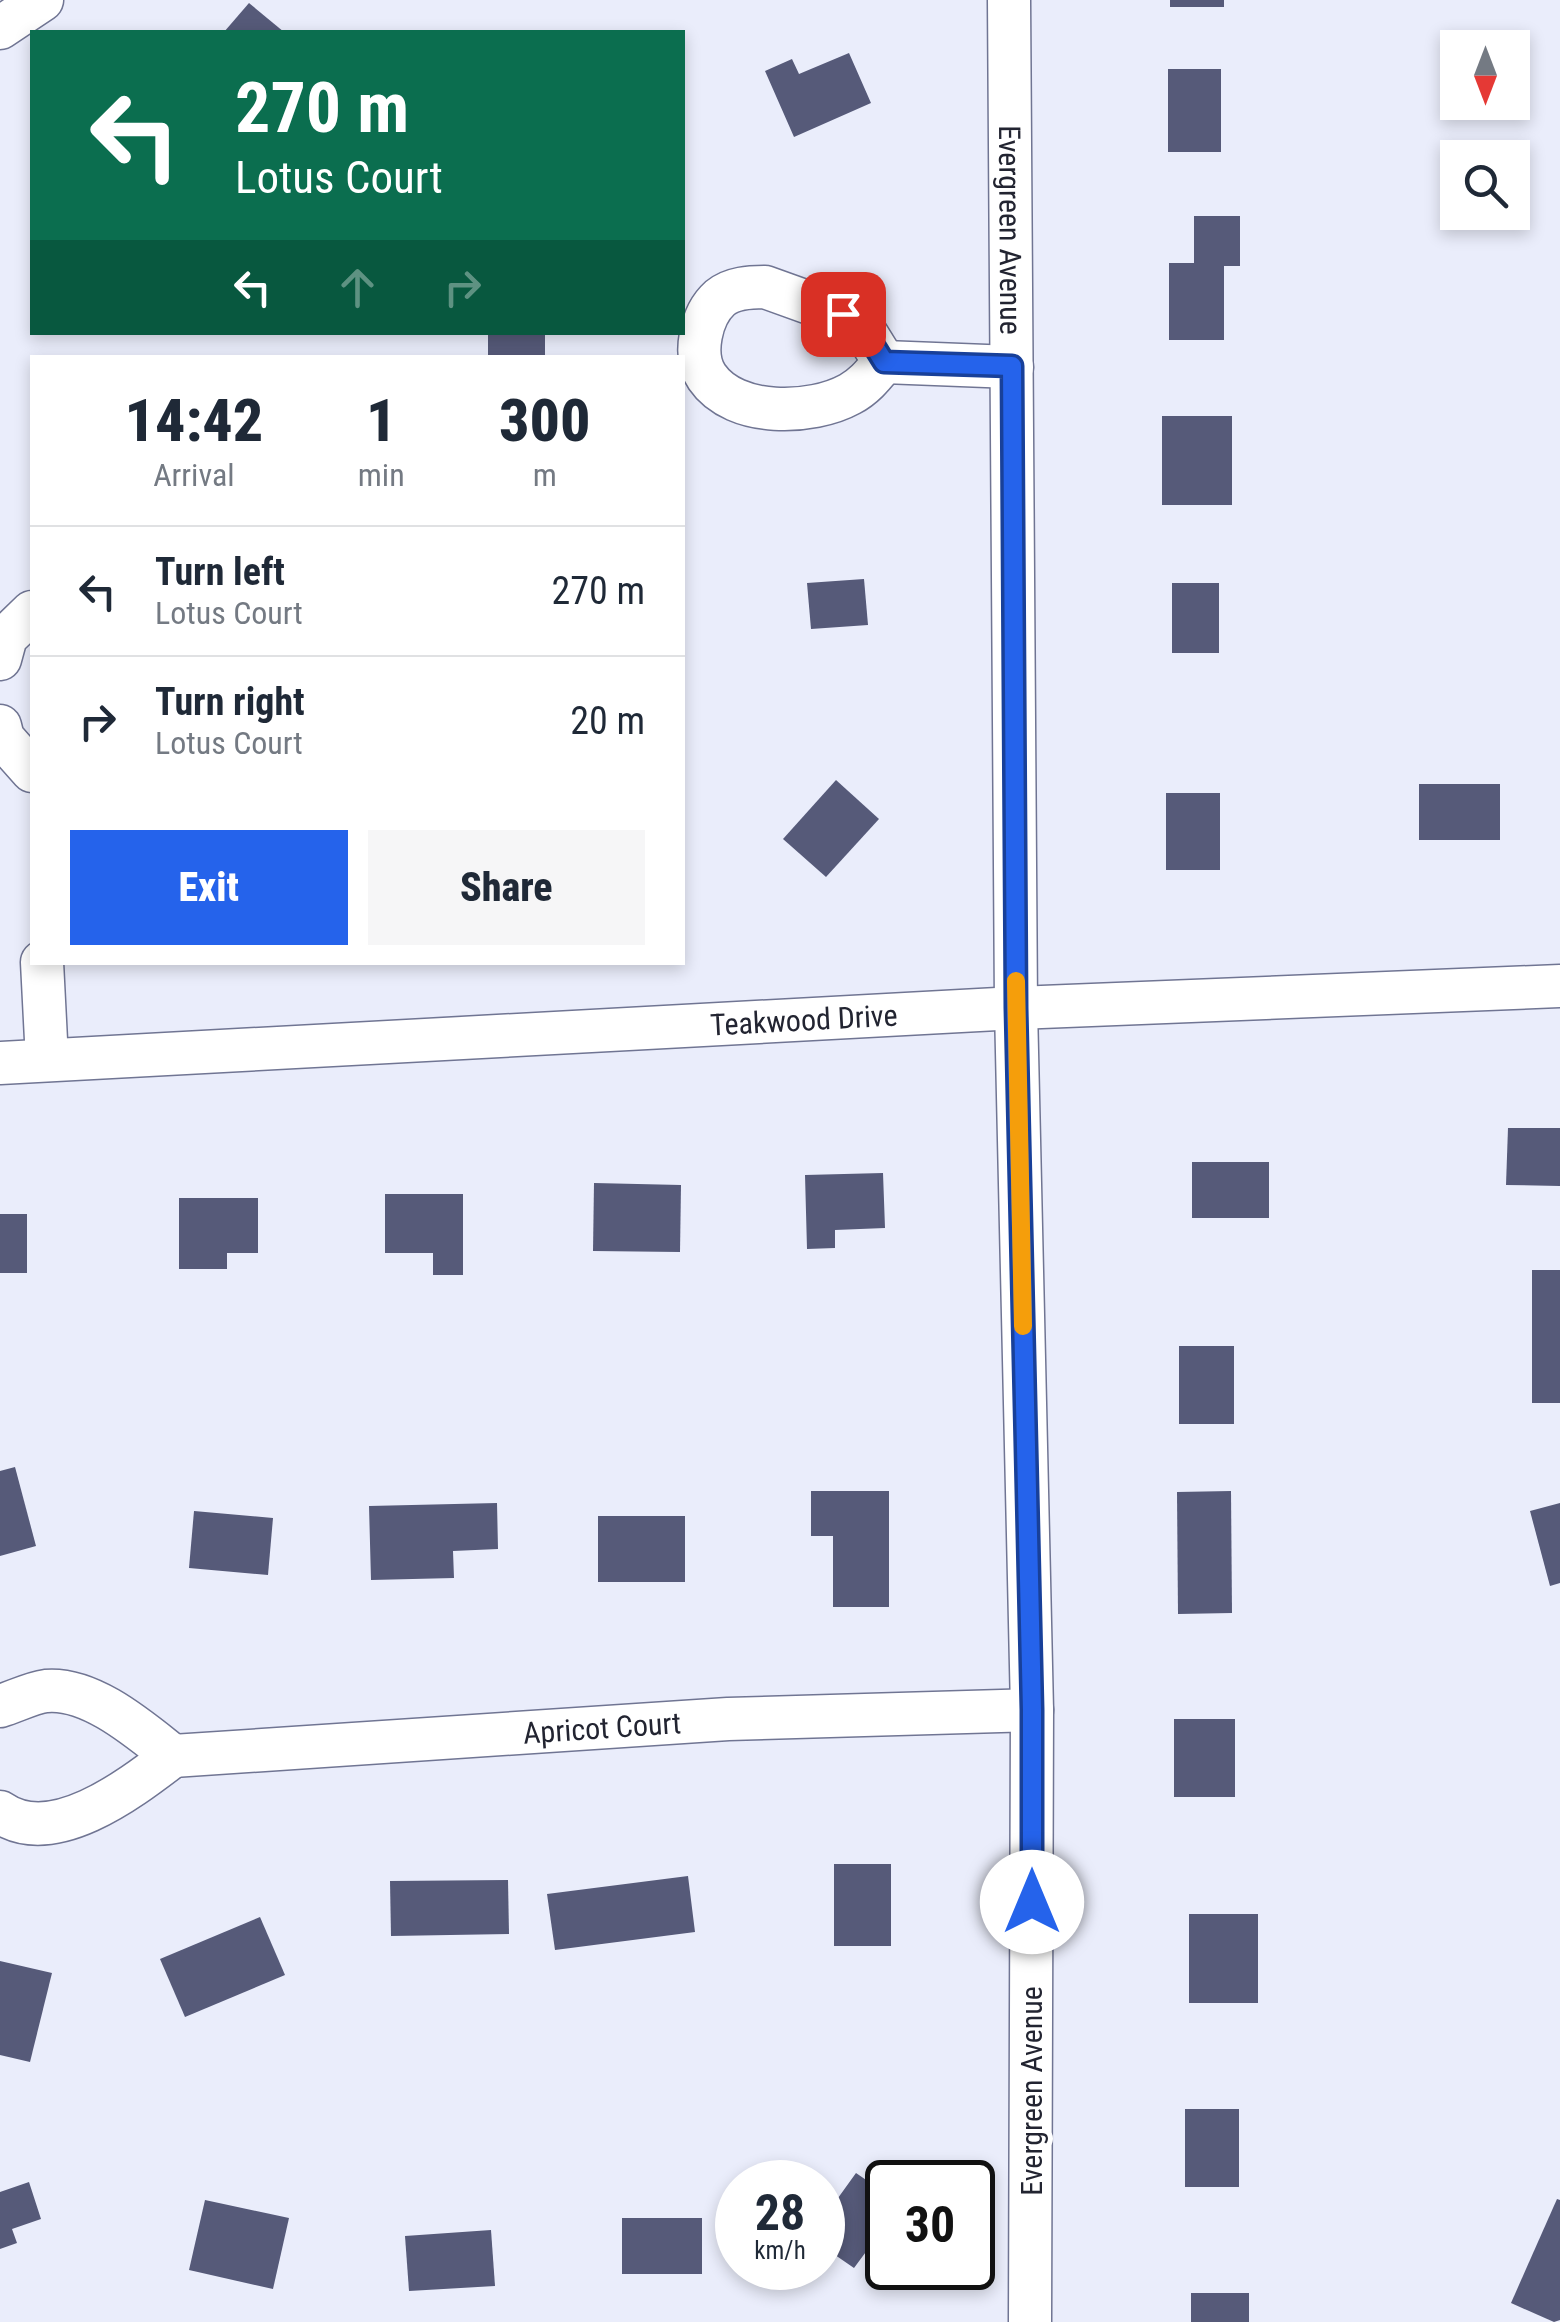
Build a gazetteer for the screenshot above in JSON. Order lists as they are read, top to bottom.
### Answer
{
  "streets": {
    "street": ["Evergreen Avenue", "Teakwood Drive", "Apricot Court"]
  },
  "crossings": [
    ["Evergreen Avenue", "Teakwood Drive"],
    ["Evergreen Avenue", "Apricot Court"]
  ],
  "north": "bottom",
  "page": {
    "turn": ["270 m", "Lotus Court"],
    "eta": [
      "14:42",
      "Arrival",
      "1",
      "min",
      "300",
      "m"
    ],
    "list": [
      {
        "name": "Turn left",
        "note": "Lotus Court",
        "value": "270 m"
      },
      {
        "name": "Turn right",
        "note": "Lotus Court",
        "value": "20 m"
      }
    ],
    "buttons": ["Exit", "Share"],
    "speed": "28 km/h",
    "limit": "30"
  }
}
